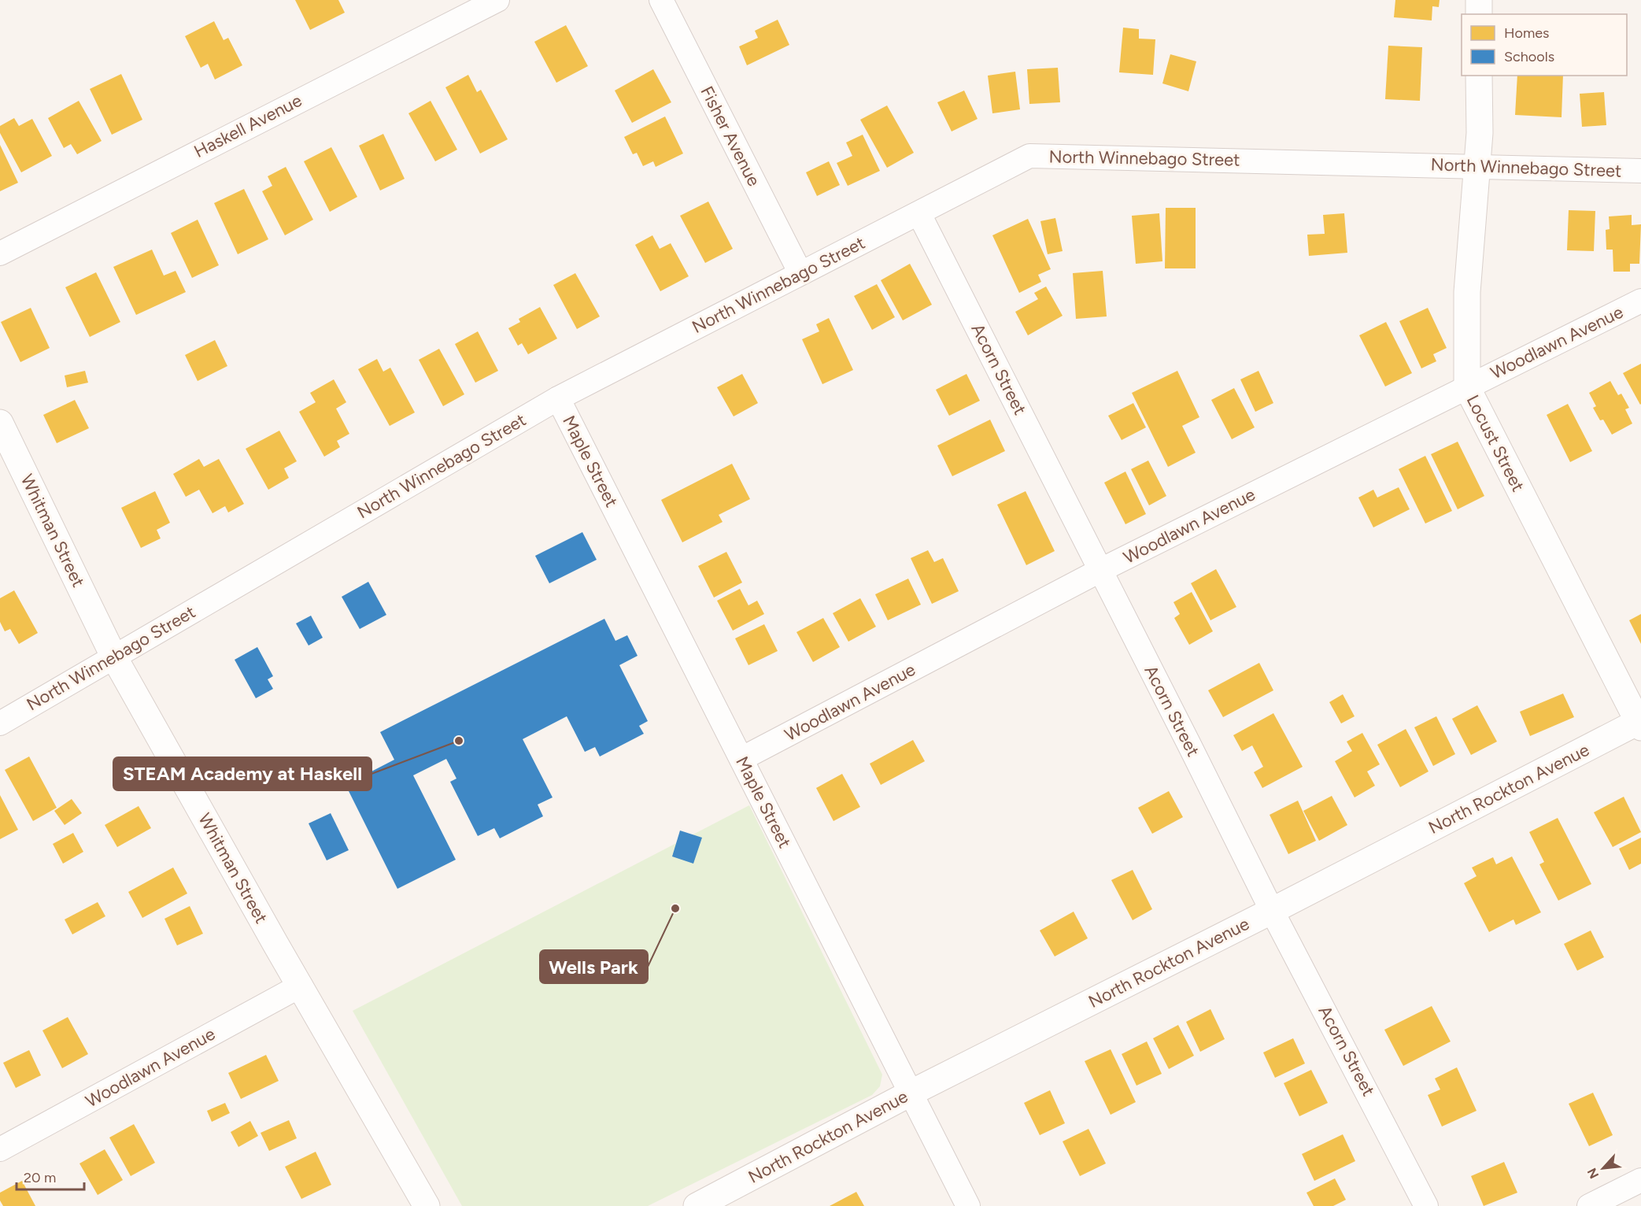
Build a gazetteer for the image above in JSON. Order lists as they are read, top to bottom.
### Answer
{
  "streets": {
    "main road": ["Locust Street", "Whitman Street", "North Rockton Avenue"],
    "street": [
      "Haskell Avenue",
      "Fisher Avenue",
      "North Winnebago Street",
      "Woodlawn Avenue",
      "Acorn Street",
      "Maple Street"
    ]
  },
  "crossings": [
    ["Fisher Avenue", "North Winnebago Street"],
    ["North Winnebago Street", "Acorn Street"],
    ["North Winnebago Street", "Locust Street"],
    ["North Winnebago Street", "Maple Street"],
    ["North Winnebago Street", "Whitman Street"],
    ["Woodlawn Avenue", "Acorn Street"],
    ["Woodlawn Avenue", "Locust Street"],
    ["Woodlawn Avenue", "Maple Street"],
    ["Woodlawn Avenue", "Whitman Street"],
    ["Acorn Street", "North Rockton Avenue"],
    ["Locust Street", "North Rockton Avenue"],
    ["Maple Street", "North Rockton Avenue"]
  ],
  "places": ["STEAM Academy at Haskell", "Wells Park"],
  "legend": ["Homes", "Schools"],
  "scale_bar": "20 m",
  "north": "bottom left"
}
